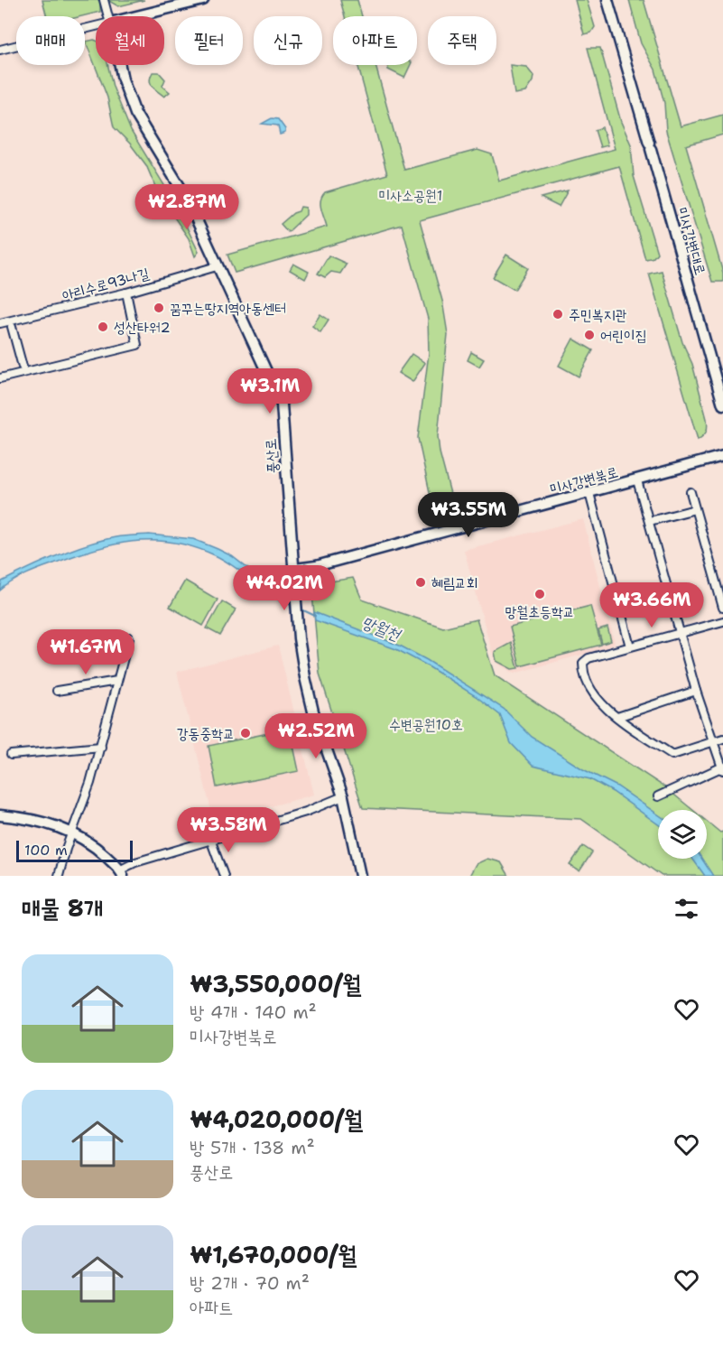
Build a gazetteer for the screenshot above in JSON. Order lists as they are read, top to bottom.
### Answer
{
  "streets": {
    "street": [
      "미사강변대로",
      "아리수로93나길",
      "풍산로",
      "미사강변북로"
    ]
  },
  "crossings": [
    ["아리수로93나길", "풍산로"],
    ["풍산로", "미사강변북로"]
  ],
  "water": ["망월천"],
  "parks": ["미사소공원1", "수변공원10호"],
  "places": [
    "꿈꾸는땅지역아동센터",
    "주민복지관",
    "성산타워2",
    "어린이집",
    "혜림교회",
    "망월초등학교",
    "강동중학교"
  ],
  "scale_bar": "100 m",
  "page": {
    "chip": [
      "매매",
      "월세",
      "필터",
      "신규",
      "아파트",
      "주택"
    ],
    "price": [
      "₩2.87M",
      "₩3.1M",
      "₩3.55M",
      "₩4.02M",
      "₩3.66M",
      "₩1.67M",
      "₩2.52M",
      "₩3.58M"
    ],
    "scale": "100 m",
    "heading": "매물 8개",
    "list": [
      {
        "name": "₩3,550,000/월",
        "note": "방 4개 · 140 m² · 미사강변북로"
      },
      {
        "name": "₩4,020,000/월",
        "note": "방 5개 · 138 m² · 풍산로"
      },
      {
        "name": "₩1,670,000/월",
        "note": "방 2개 · 70 m² · 아파트"
      }
    ]
  }
}
